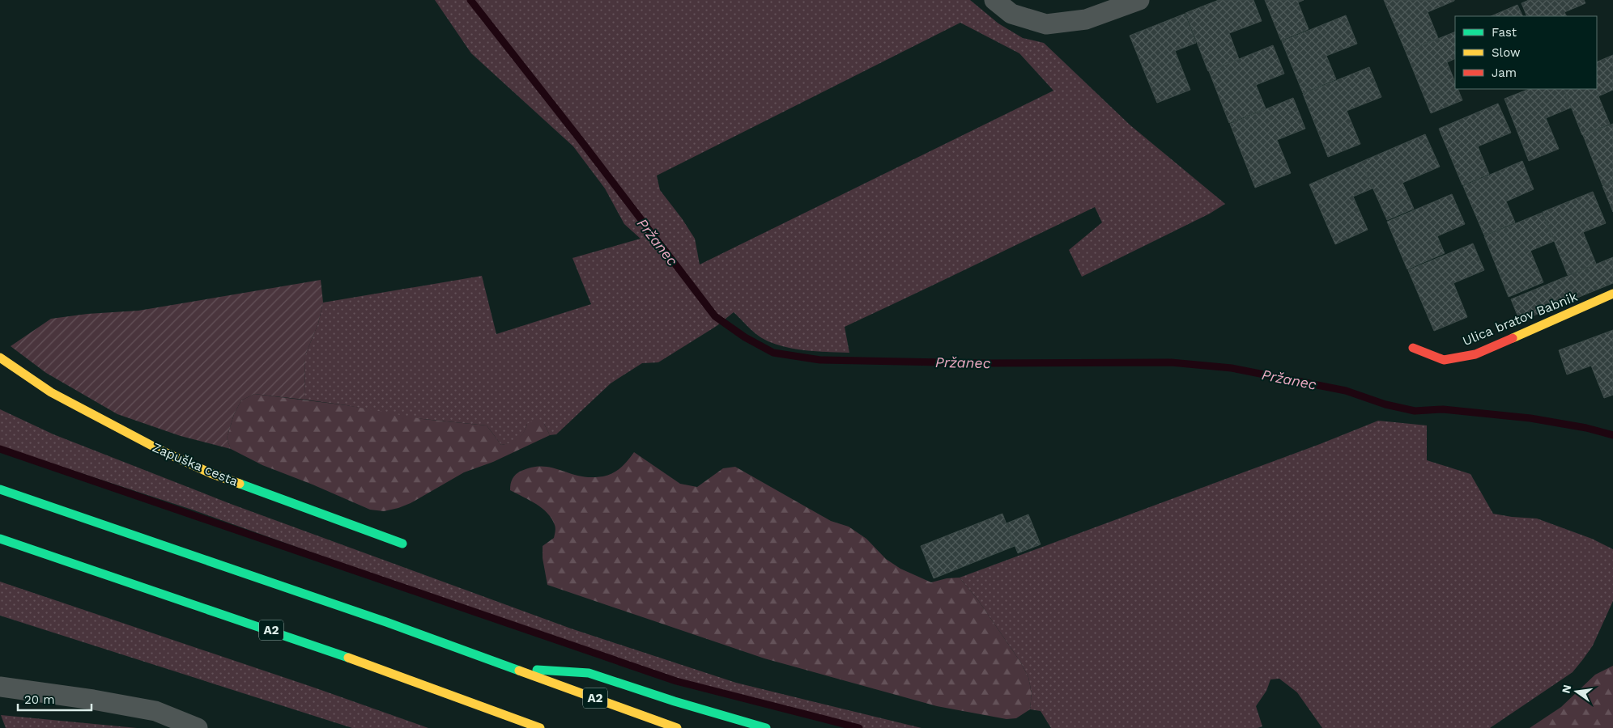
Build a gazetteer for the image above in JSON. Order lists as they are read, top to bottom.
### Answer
{
  "streets": {
    "main road": ["Ulica bratov Babnik", "Zapuška cesta", "A2"]
  },
  "water": ["Pržanec"],
  "legend": ["Fast", "Slow", "Jam"],
  "scale_bar": "20 m",
  "north": "left"
}
